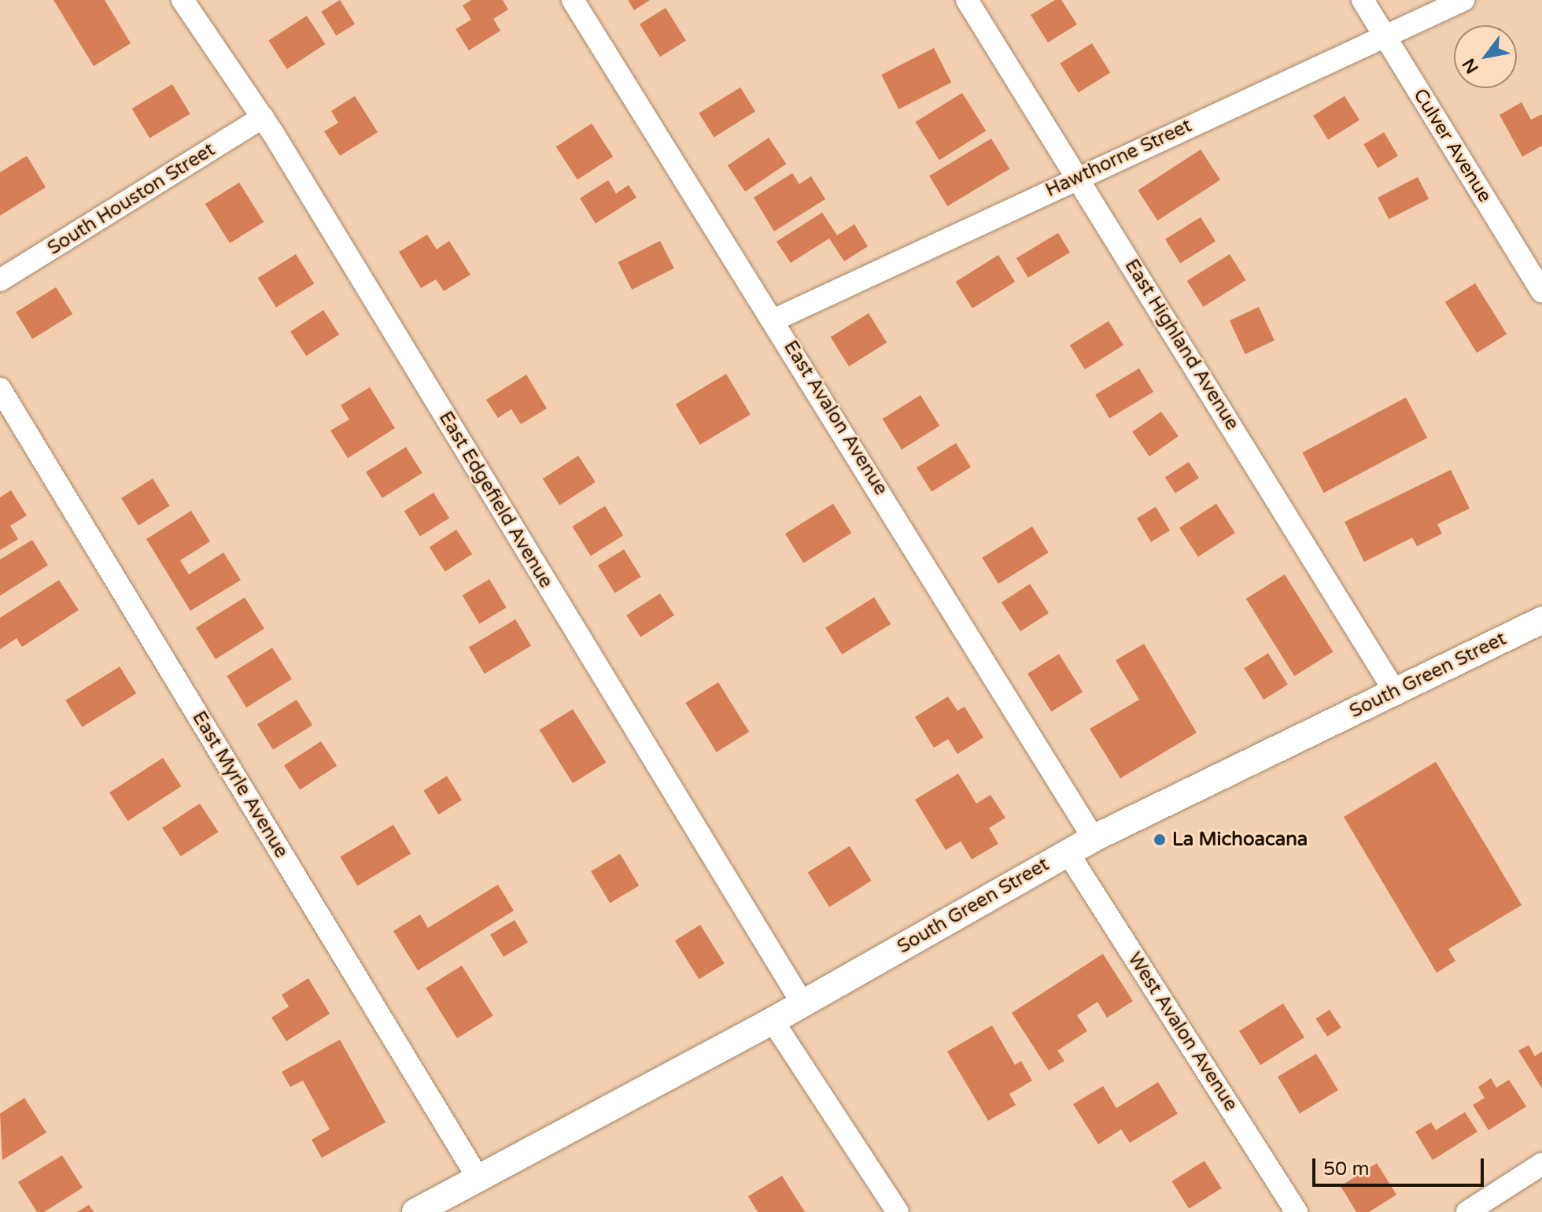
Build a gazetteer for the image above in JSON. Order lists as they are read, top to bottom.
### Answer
{
  "streets": {
    "street": [
      "Culver Avenue",
      "Hawthorne Street",
      "South Houston Street",
      "East Highland Avenue",
      "East Avalon Avenue",
      "East Edgefield Avenue",
      "South Green Street",
      "East Myrle Avenue",
      "West Avalon Avenue"
    ]
  },
  "crossings": [
    ["Culver Avenue", "Hawthorne Street"],
    ["Hawthorne Street", "East Highland Avenue"],
    ["Hawthorne Street", "East Avalon Avenue"],
    ["South Houston Street", "East Edgefield Avenue"],
    ["East Highland Avenue", "South Green Street"],
    ["East Avalon Avenue", "South Green Street"],
    ["East Edgefield Avenue", "South Green Street"],
    ["South Green Street", "East Myrle Avenue"],
    ["South Green Street", "West Avalon Avenue"]
  ],
  "places": ["La Michoacana"],
  "scale_bar": "50 m",
  "north": "bottom left"
}
